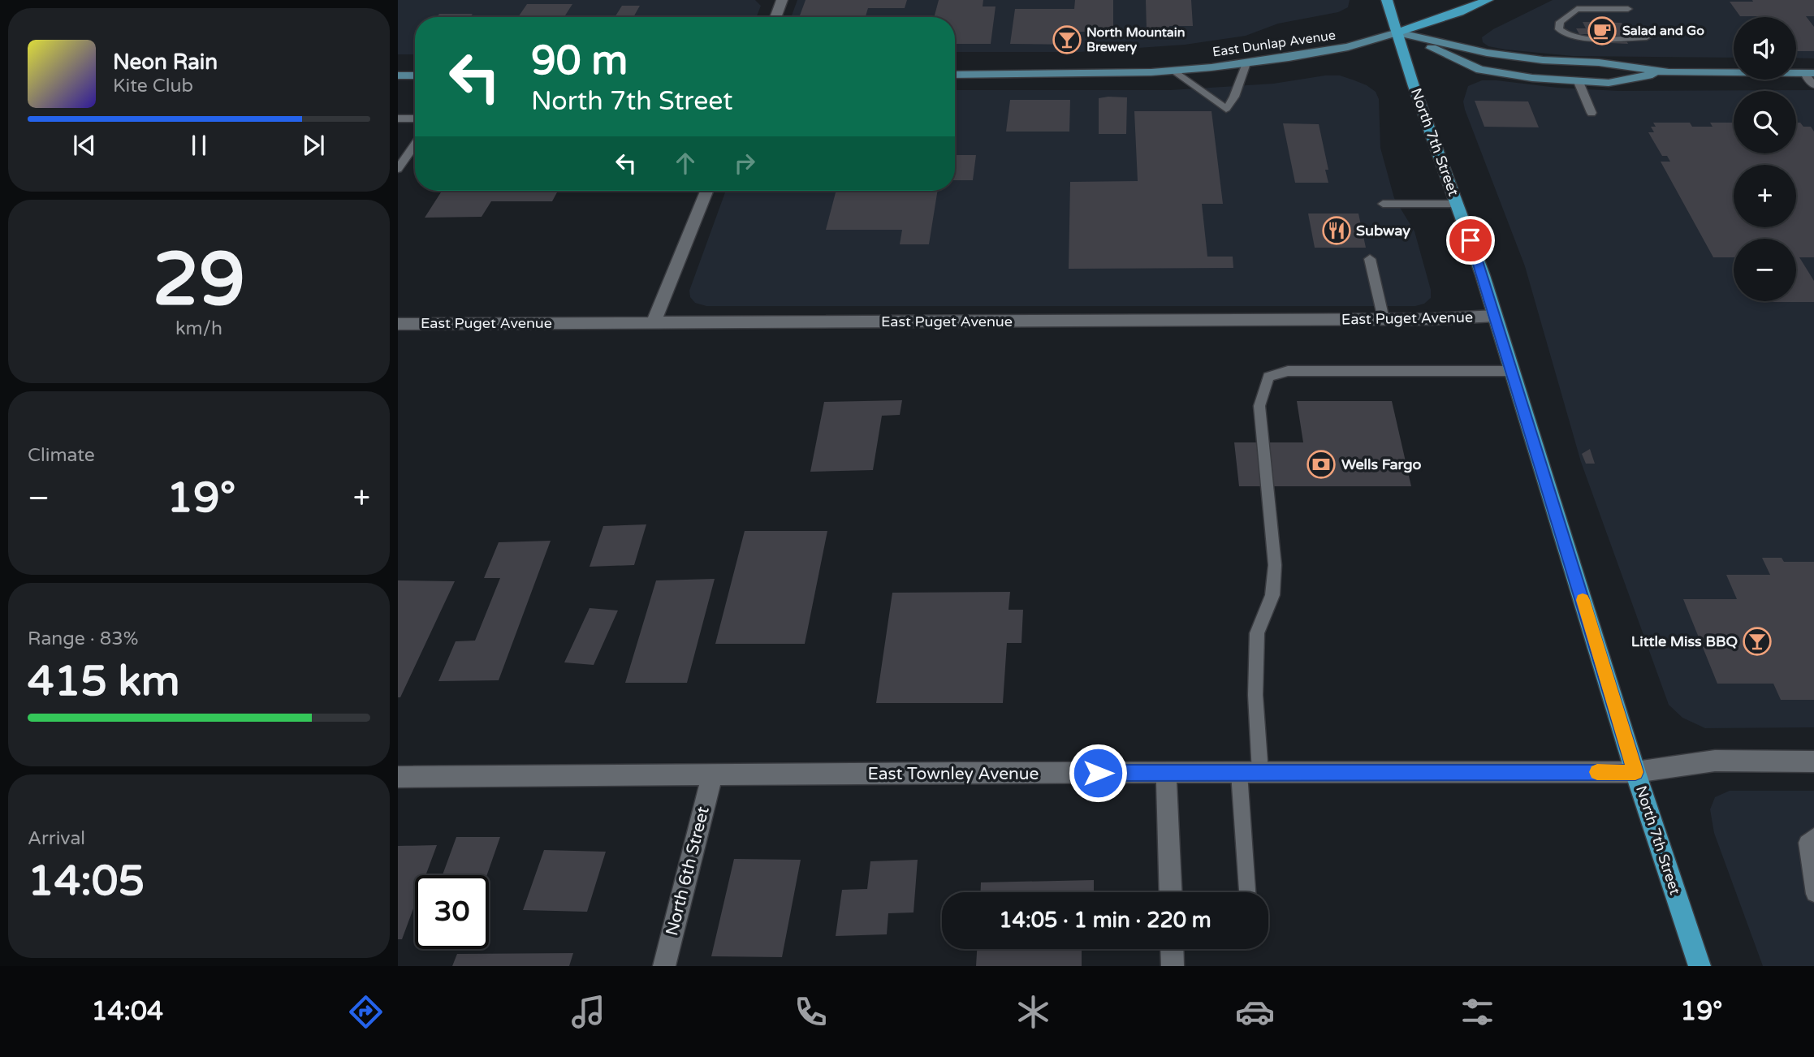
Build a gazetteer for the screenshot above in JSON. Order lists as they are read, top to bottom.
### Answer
{
  "streets": {
    "main road": ["North 7th Street"],
    "street": [
      "East Dunlap Avenue",
      "East Puget Avenue",
      "East Townley Avenue",
      "North 6th Street"
    ]
  },
  "crossings": [
    ["East Dunlap Avenue", "North 7th Street"],
    ["North 7th Street", "East Puget Avenue"],
    ["North 7th Street", "East Townley Avenue"],
    ["East Townley Avenue", "North 6th Street"]
  ],
  "places": {
    "cafe": ["Salad and Go"],
    "bar": ["North Mountain Brewery", "Little Miss BBQ"],
    "restaurant": ["Subway"],
    "bank": ["Wells Fargo"]
  },
  "page": {
    "map_buttons": ["+", "−"],
    "turn": ["90 m", "North 7th Street"],
    "song": ["Neon Rain", "Kite Club"],
    "tile": [
      ["29", "km/h"],
      "Climate",
      ["Range · 83%", "415 km"],
      ["Arrival", "14:05"]
    ],
    "heat": ["−", "19°", "+"],
    "limit": "30",
    "trip": "14:05 · 1 min · 220 m",
    "tabs": ["14:04", "19°"]
  }
}
